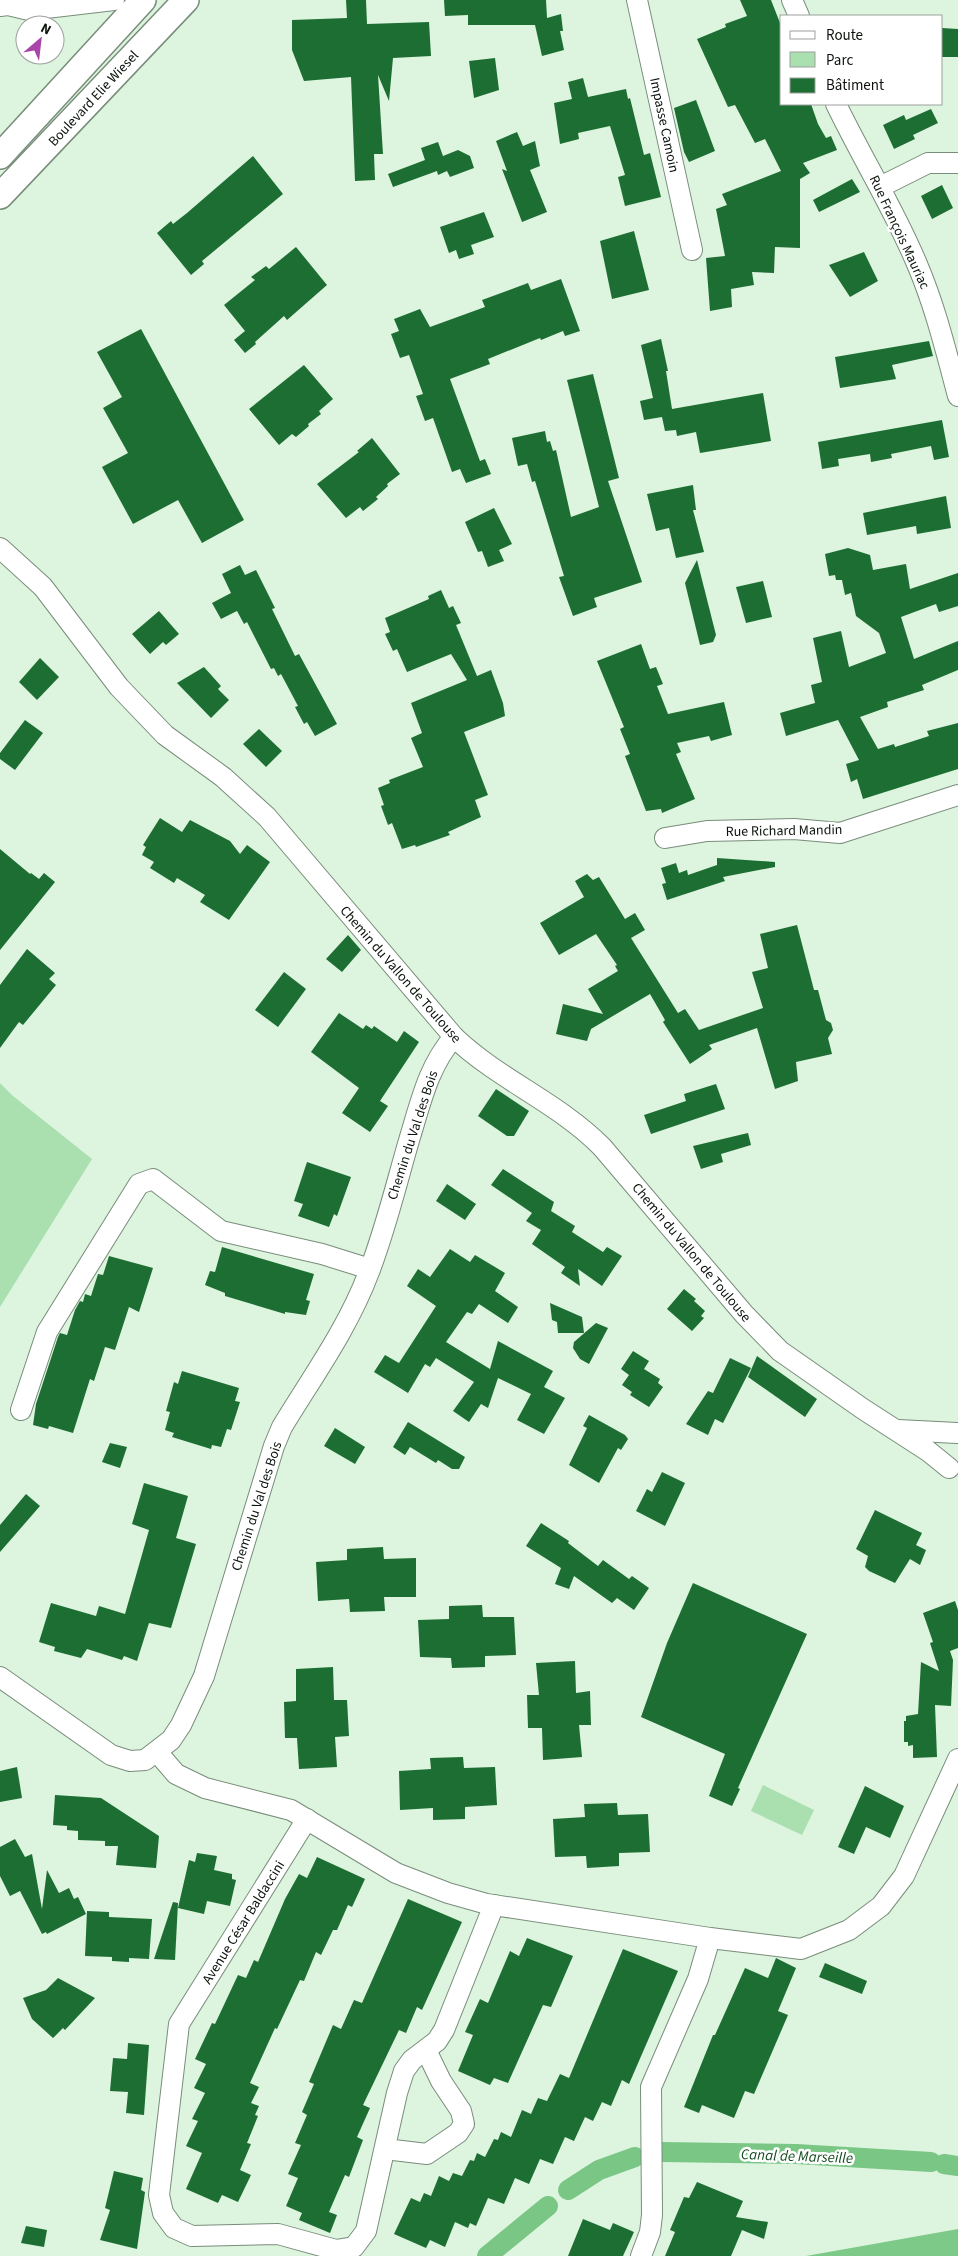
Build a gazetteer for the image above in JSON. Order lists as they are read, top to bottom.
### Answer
{
  "streets": {
    "street": [
      "Boulevard Elie Wiesel",
      "Impasse Camoin",
      "Rue François Mauriac",
      "Rue Richard Mandin",
      "Chemin du Vallon de Toulouse",
      "Chemin du Val des Bois",
      "Avenue César Baldaccini"
    ]
  },
  "crossings": [
    ["Chemin du Vallon de Toulouse", "Chemin du Val des Bois"]
  ],
  "water": ["Canal de Marseille"],
  "legend": ["Route", "Parc", "Bâtiment"],
  "north": "top right"
}
